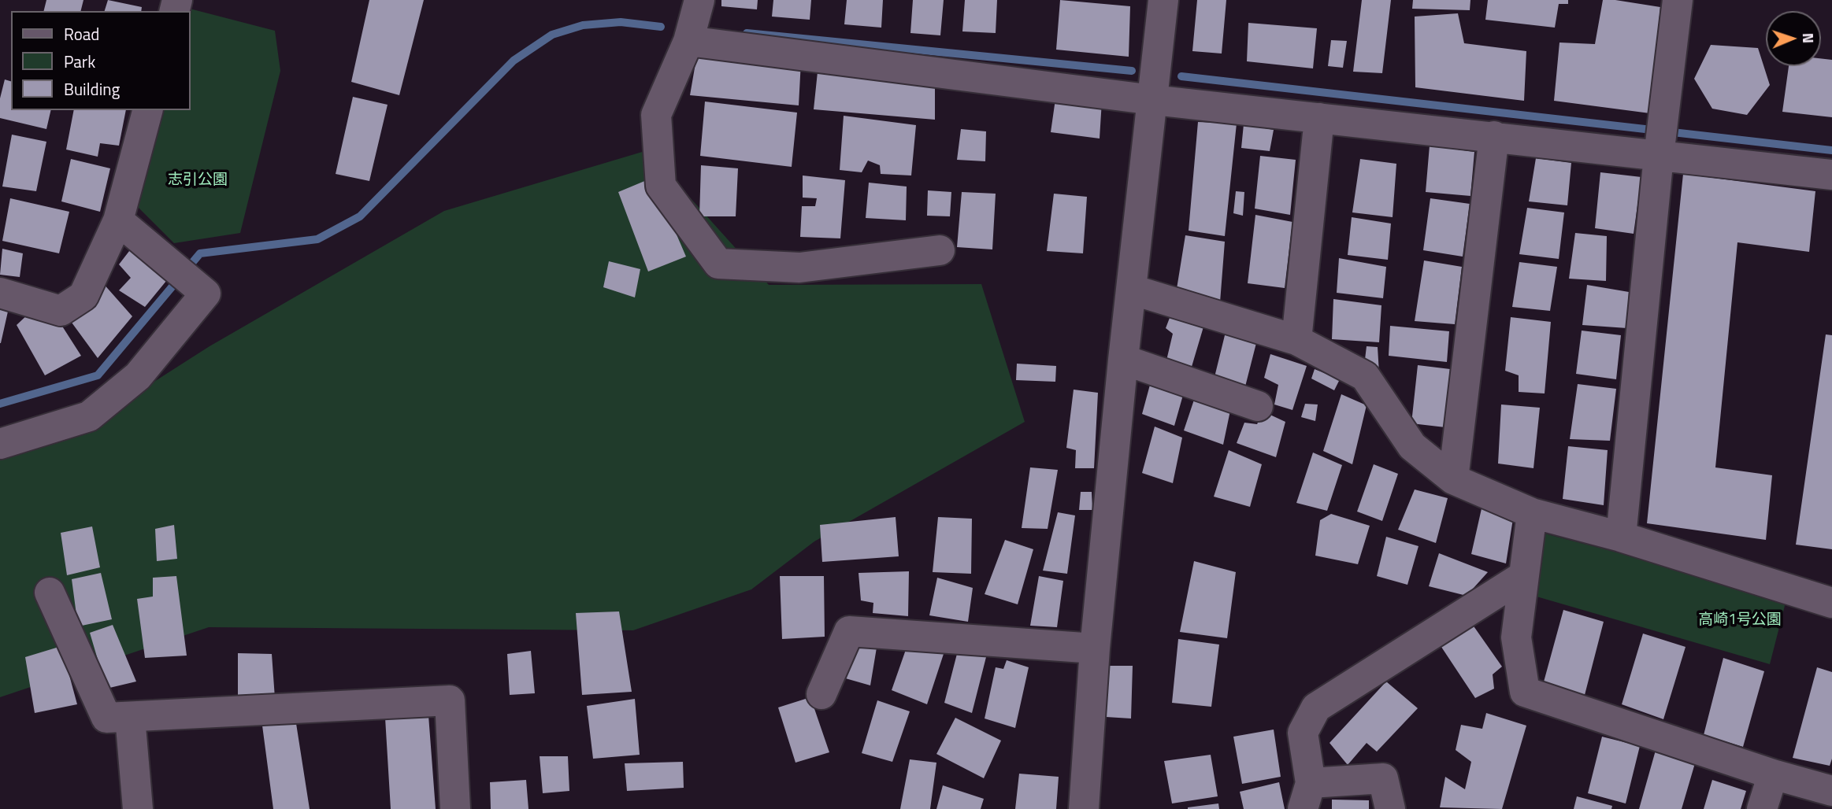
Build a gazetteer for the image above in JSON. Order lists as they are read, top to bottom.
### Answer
{
  "parks": ["志引公園", "高崎1号公園"],
  "legend": ["Road", "Park", "Building"],
  "north": "right"
}
